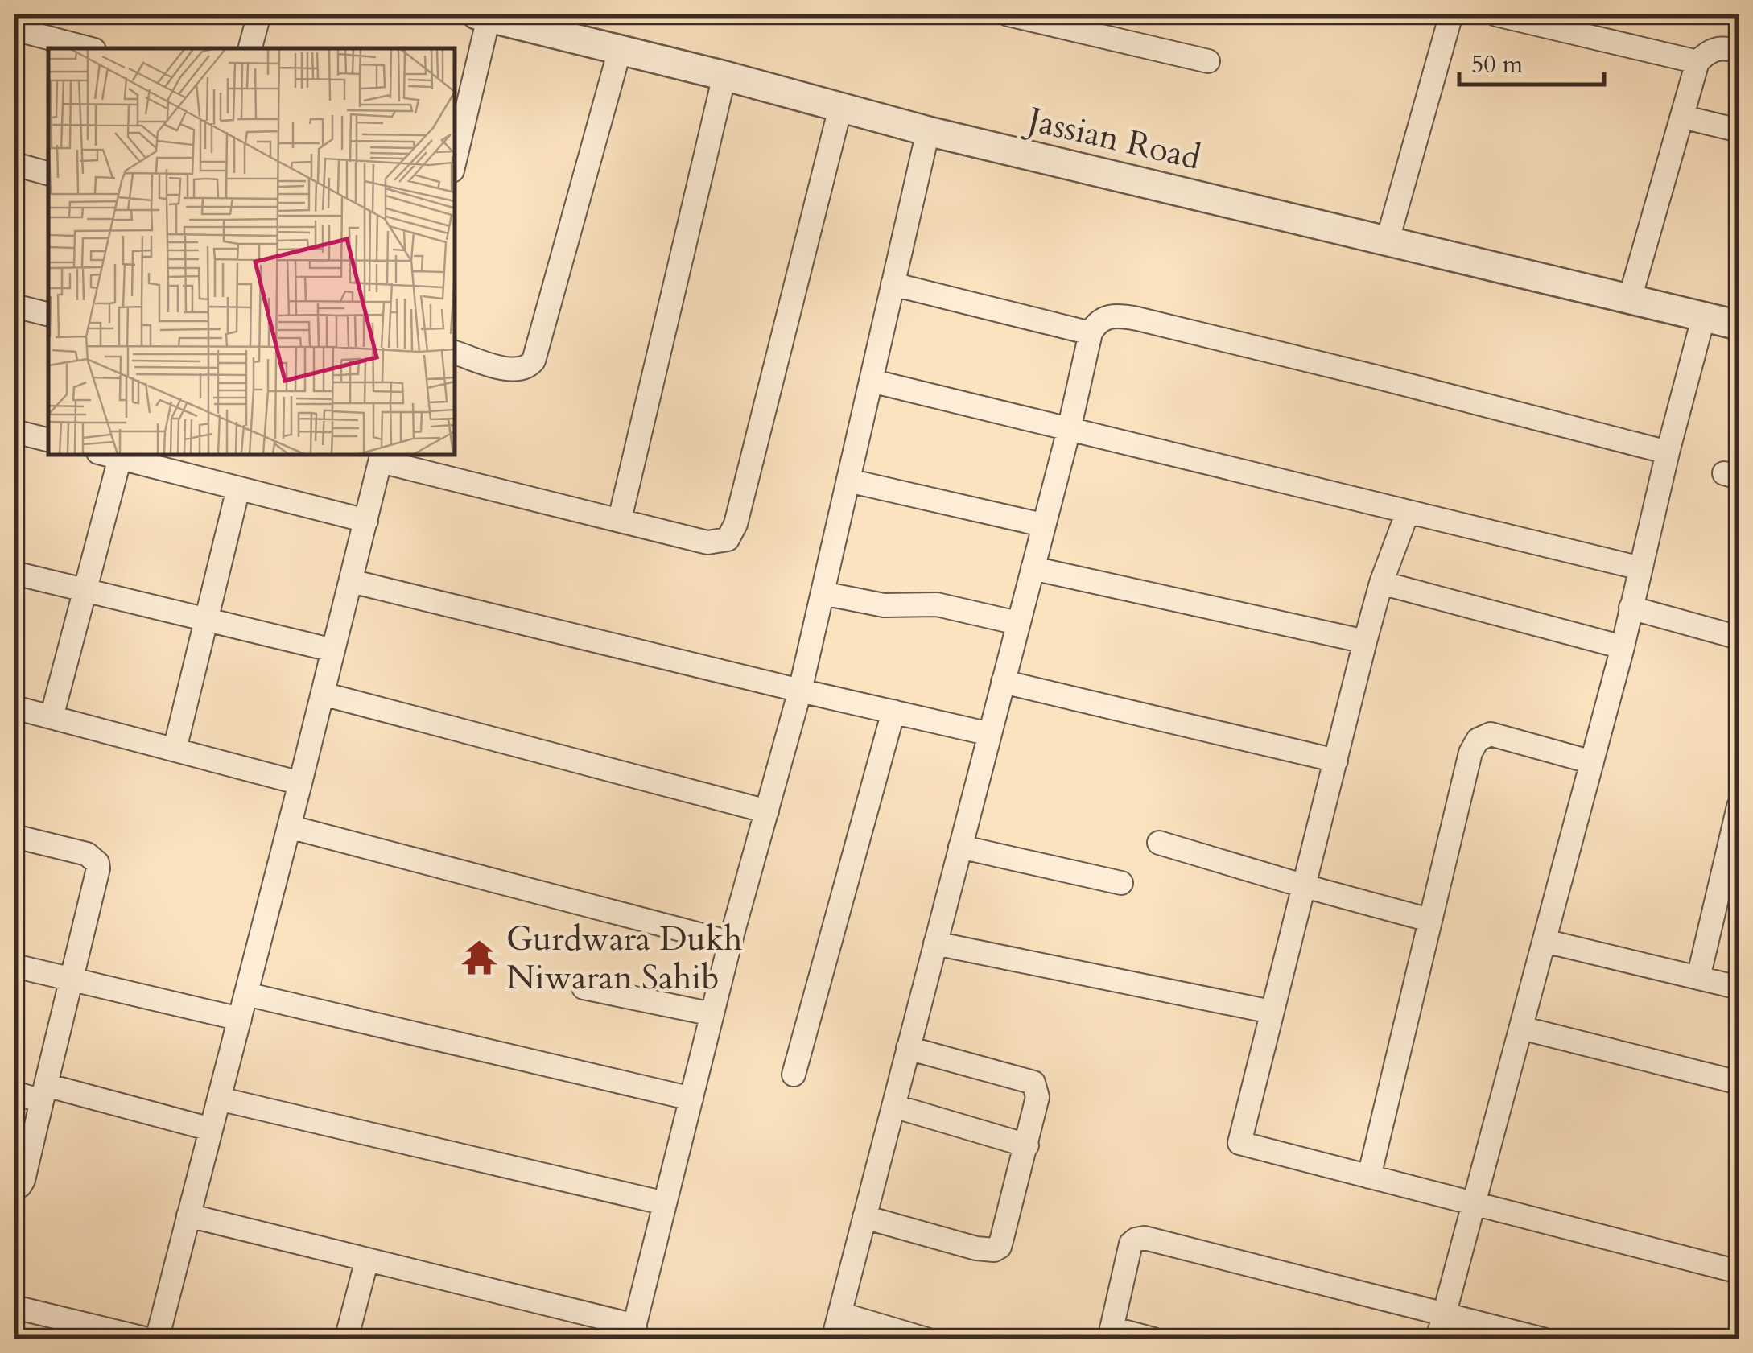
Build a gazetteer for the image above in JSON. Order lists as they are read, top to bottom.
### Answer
{
  "streets": {
    "street": ["Jassian Road"]
  },
  "places": {
    "temple": ["Gurdwara Dukh Niwaran Sahib"]
  },
  "scale_bar": "50 m"
}
